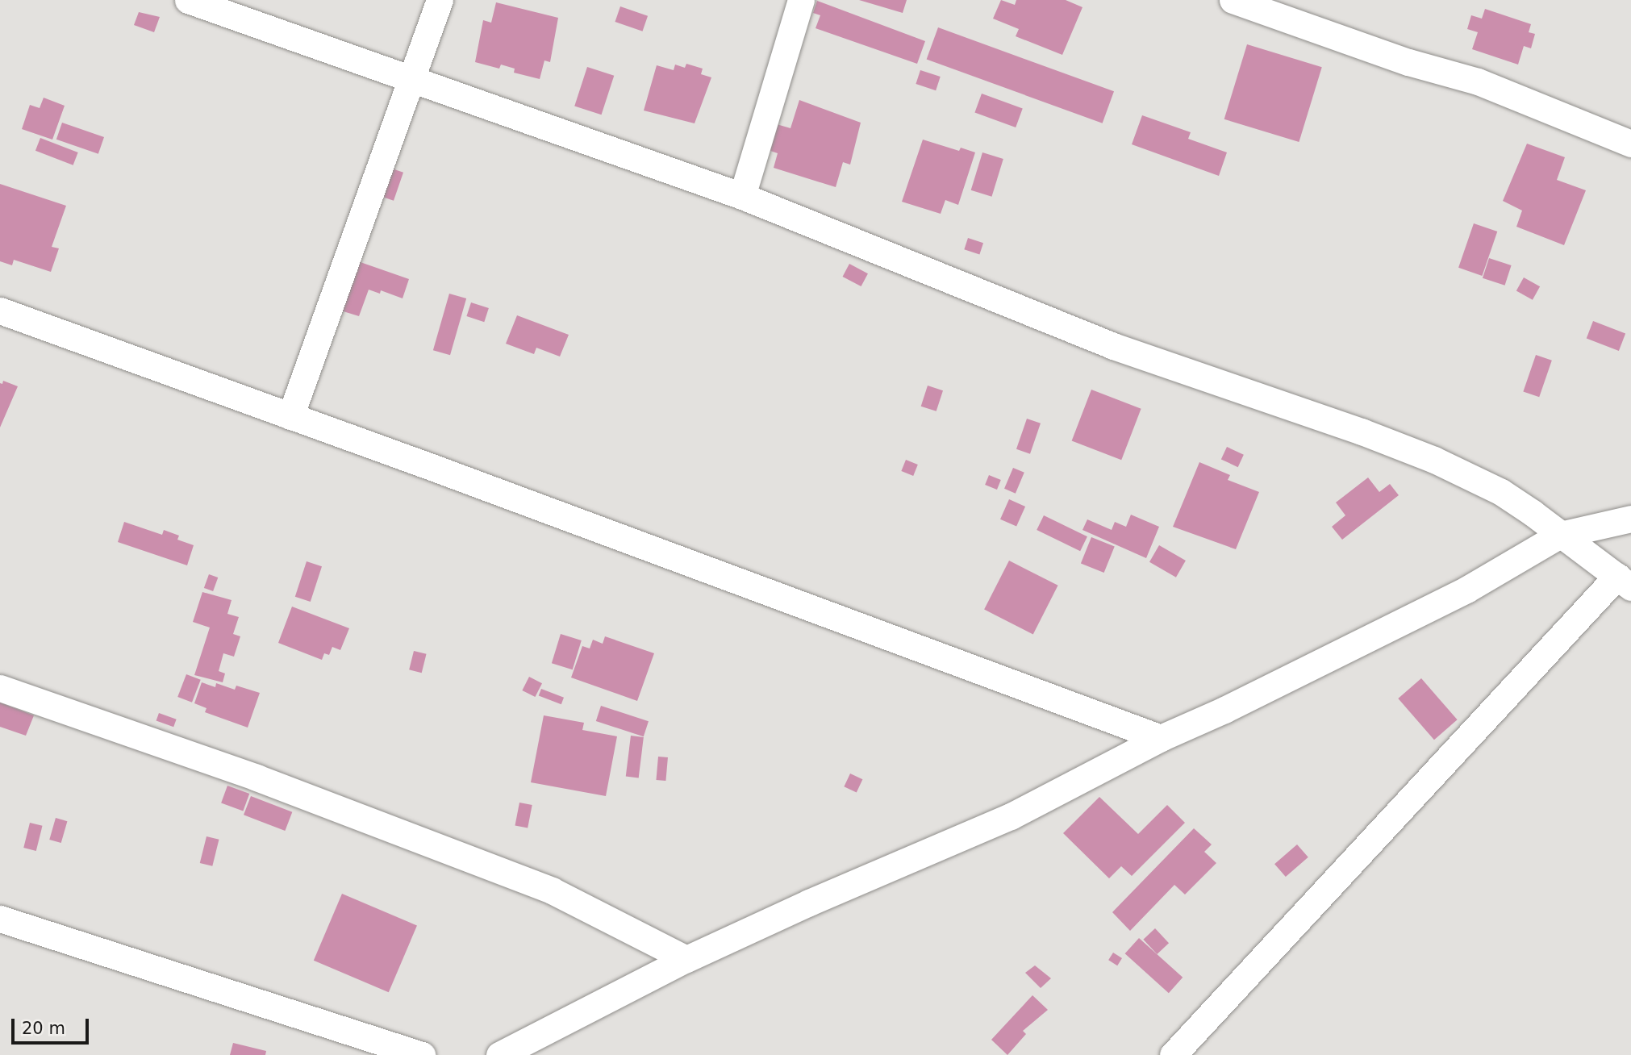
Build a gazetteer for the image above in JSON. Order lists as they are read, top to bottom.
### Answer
{
  "scale_bar": "20 m"
}
